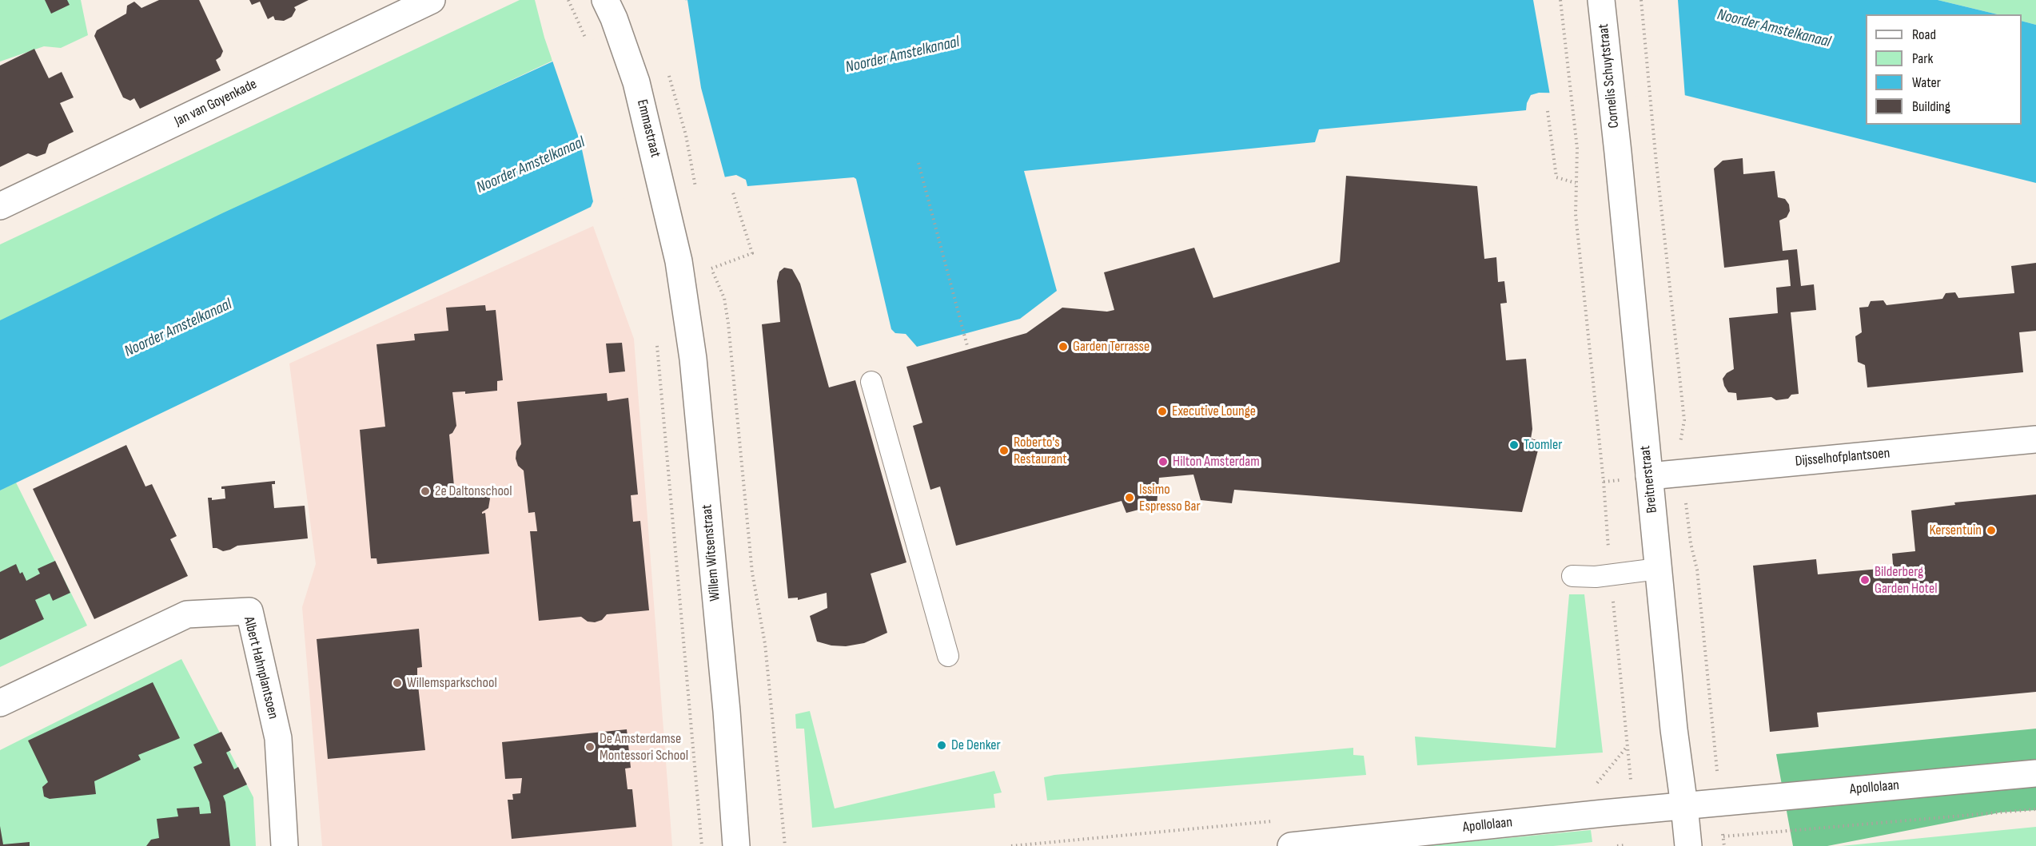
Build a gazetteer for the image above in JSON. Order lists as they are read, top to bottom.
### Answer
{
  "streets": {
    "street": [
      "Cornelis Schuytstraat",
      "Jan van Goyenkade",
      "Emmastraat",
      "Dijsselhofplantsoen",
      "Breitnerstraat",
      "Willem Witsenstraat",
      "Albert Hahnplantsoen",
      "Apollolaan"
    ]
  },
  "crossings": [
    ["Cornelis Schuytstraat", "Breitnerstraat"],
    ["Emmastraat", "Willem Witsenstraat"],
    ["Dijsselhofplantsoen", "Breitnerstraat"],
    ["Breitnerstraat", "Apollolaan"]
  ],
  "water": ["Noorder Amstelkanaal"],
  "places": [
    "Garden Terrasse",
    "Executive Lounge",
    "Toomler",
    "Roberto's Restaurant",
    "Hilton Amsterdam",
    "2e Daltonschool",
    "Issimo Espresso Bar",
    "Kersentuin",
    "Bilderberg Garden Hotel",
    "Willemsparkschool",
    "De Denker",
    "De Amsterdamse Montessori School"
  ],
  "legend": [
    "Road",
    "Park",
    "Water",
    "Building"
  ]
}
